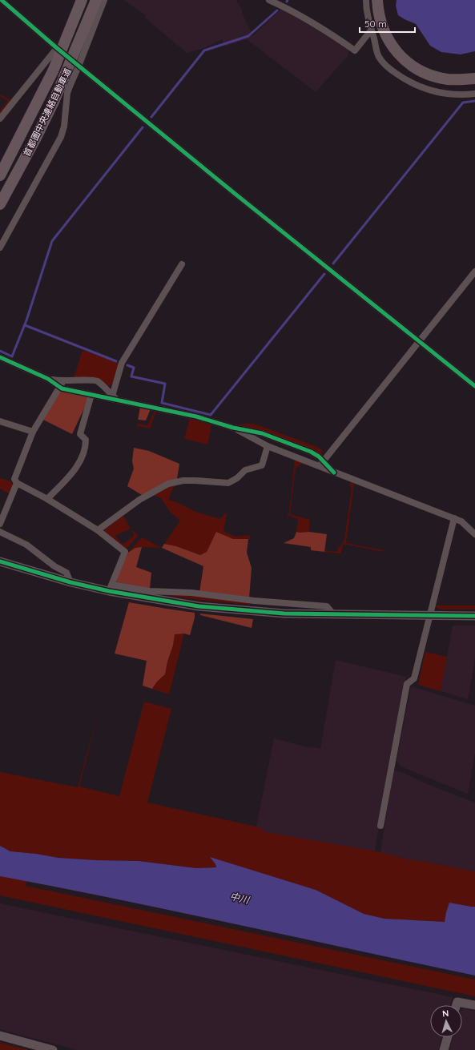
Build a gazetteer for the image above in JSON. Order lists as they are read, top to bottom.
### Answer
{
  "streets": {
    "highway": ["首都圏中央連絡自動車道"]
  },
  "water": ["中川"],
  "scale_bar": "50 m",
  "north": "top"
}
